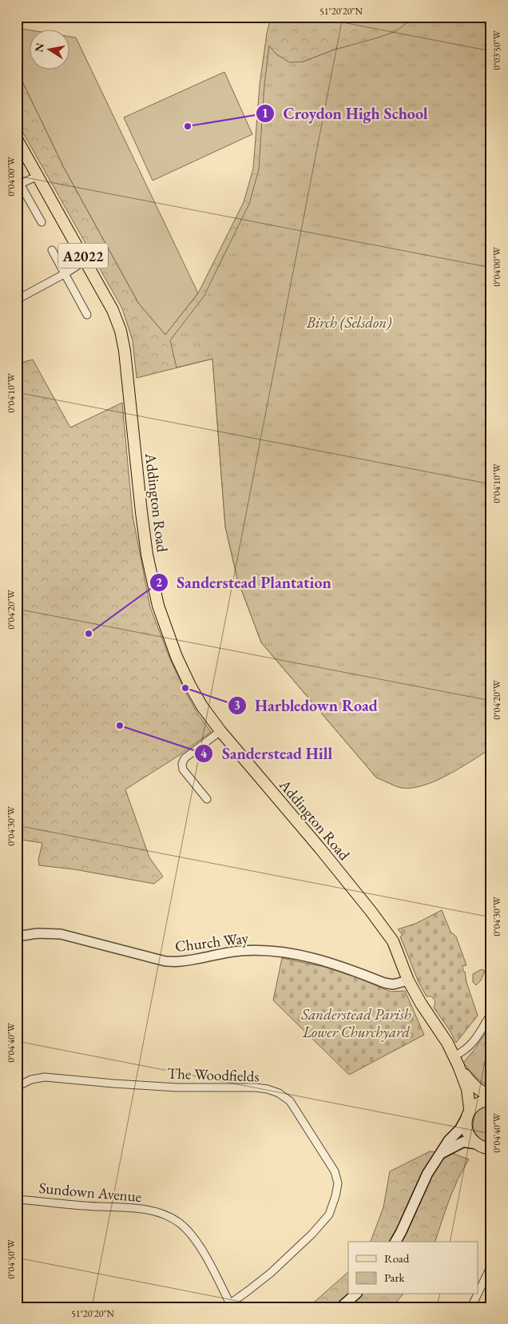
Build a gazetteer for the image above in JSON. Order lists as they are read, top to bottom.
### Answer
{
  "streets": {
    "main road": ["A2022", "Addington Road"],
    "street": ["Church Way", "The Woodfields", "Sundown Avenue"]
  },
  "crossings": [
    ["A2022", "Addington Road"],
    ["Addington Road", "Church Way"],
    ["The Woodfields", "Sundown Avenue"]
  ],
  "parks": ["Birch (Selsdon)", "Sanderstead Parish Lower Churchyard"],
  "places": [
    "Croydon High School",
    "Sanderstead Plantation",
    "Harbledown Road",
    "Sanderstead Hill"
  ],
  "legend": ["Road", "Park"],
  "north": "left",
  "coordinates": [
    "51°20'20\"N",
    "0°03'50\"W",
    "0°04'00\"W",
    "0°04'10\"W",
    "0°04'20\"W",
    "0°04'30\"W",
    "0°04'40\"W",
    "0°04'50\"W"
  ]
}
